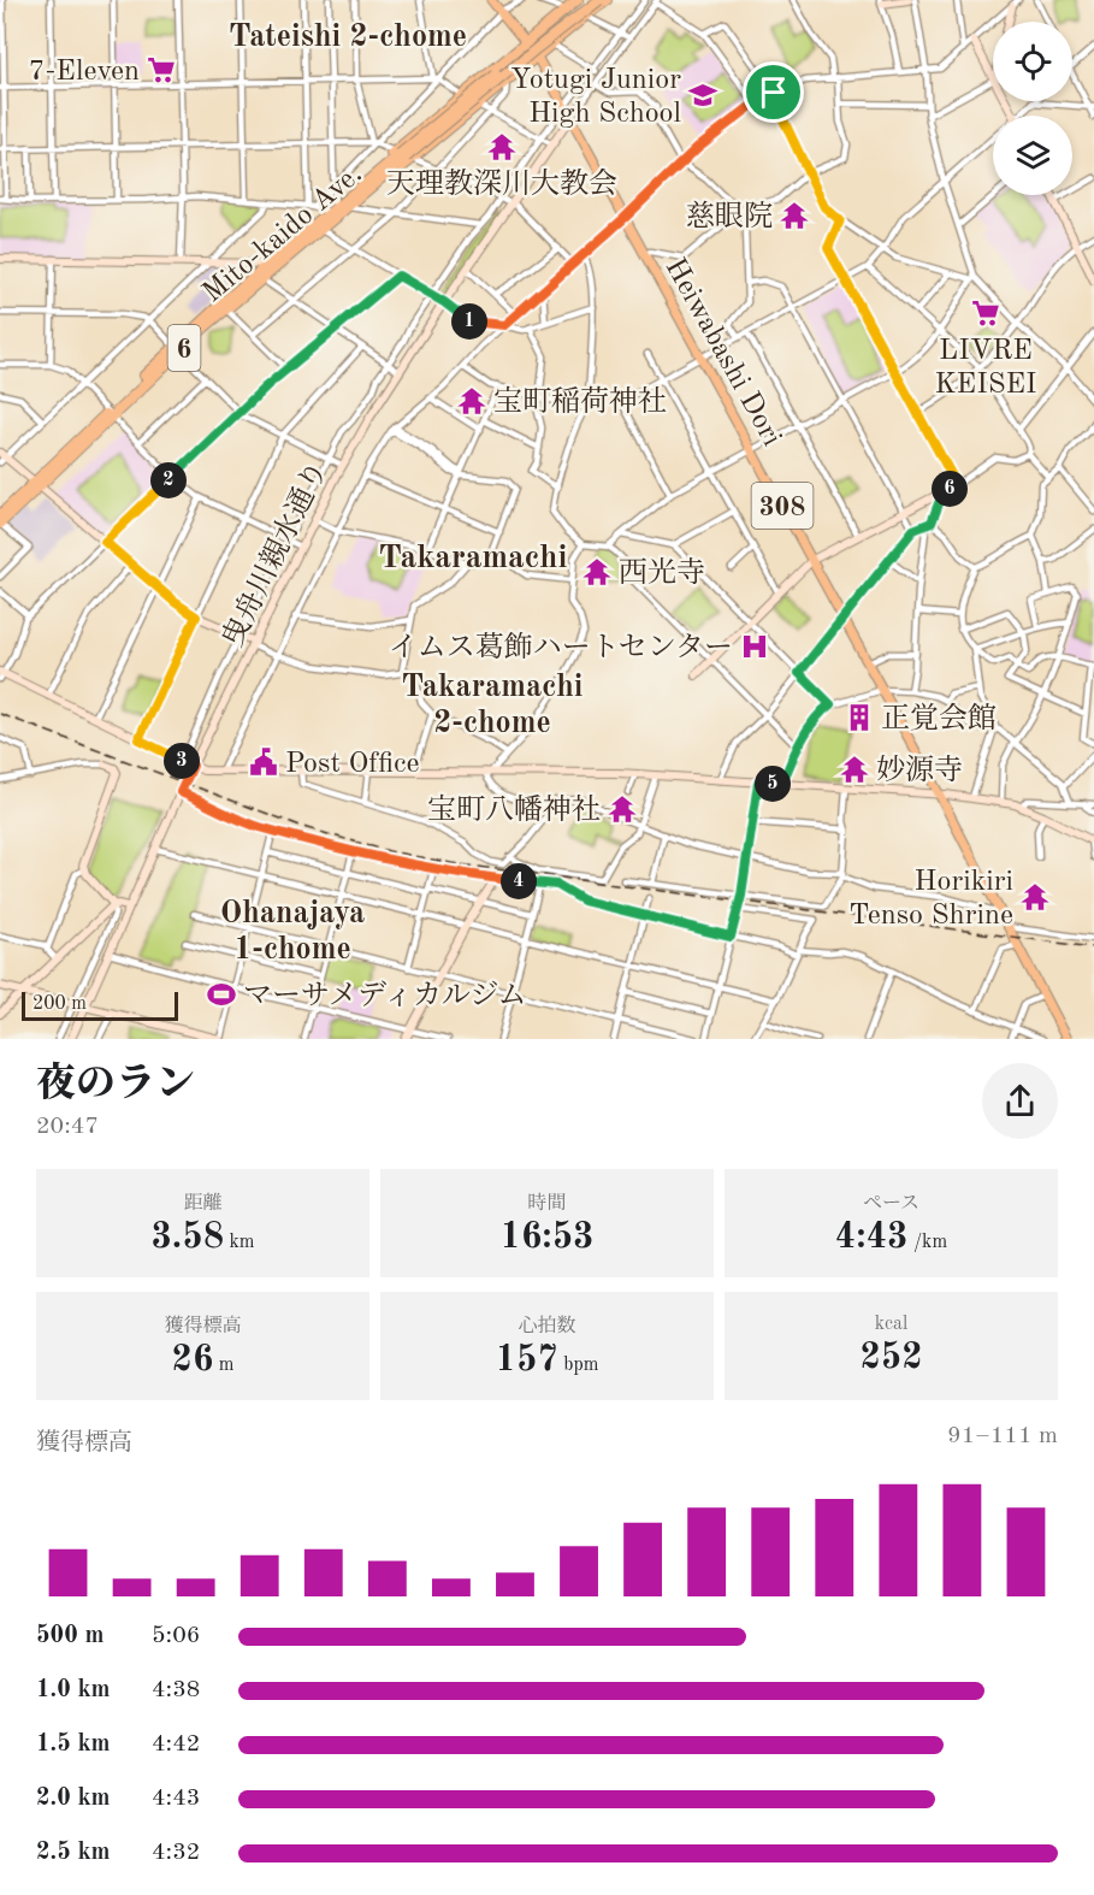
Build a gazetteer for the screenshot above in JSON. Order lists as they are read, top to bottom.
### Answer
{
  "streets": {
    "highway": ["Mito-kaido Ave.", "6"],
    "main road": ["Heiwabashi Dori", "308"],
    "street": ["曳舟川親水通り"]
  },
  "crossings": [
    ["Mito-kaido Ave.", "6"],
    ["Heiwabashi Dori", "曳舟川親水通り"]
  ],
  "districts": [
    "Tateishi 2-chome",
    "Takaramachi",
    "Takaramachi 2-chome",
    "Ohanajaya 1-chome"
  ],
  "places": {
    "supermarket": ["7-Eleven", "LIVRE KEISEI"],
    "school or university": ["Yotugi Junior High School"],
    "temple": [
      "天理教深川大教会",
      "慈眼院",
      "宝町稲荷神社",
      "西光寺",
      "妙源寺",
      "宝町八幡神社",
      "Horikiri Tenso Shrine"
    ],
    "hospital": ["イムス葛飾ハートセンター"],
    "building": ["正覚会館"],
    "public building": ["Post Office"],
    "sports": ["マーサメディカルジム"]
  },
  "scale_bar": "200 m",
  "page": {
    "pins": [
      "1",
      "2",
      "6",
      "3",
      "5",
      "4"
    ],
    "scale": "200 m",
    "heading": ["夜のラン", "20:47"],
    "stats": [
      ["距離", "3.58 km"],
      ["時間", "16:53"],
      ["ペース", "4:43 /km"],
      ["獲得標高", "26 m"],
      ["心拍数", "157 bpm"],
      ["kcal", "252"]
    ],
    "chart": ["獲得標高", "91–111 m"],
    "list": [
      {
        "name": "500 m",
        "note": "5:06"
      },
      {
        "name": "1.0 km",
        "note": "4:38"
      },
      {
        "name": "1.5 km",
        "note": "4:42"
      },
      {
        "name": "2.0 km",
        "note": "4:43"
      },
      {
        "name": "2.5 km",
        "note": "4:32"
      }
    ]
  }
}
